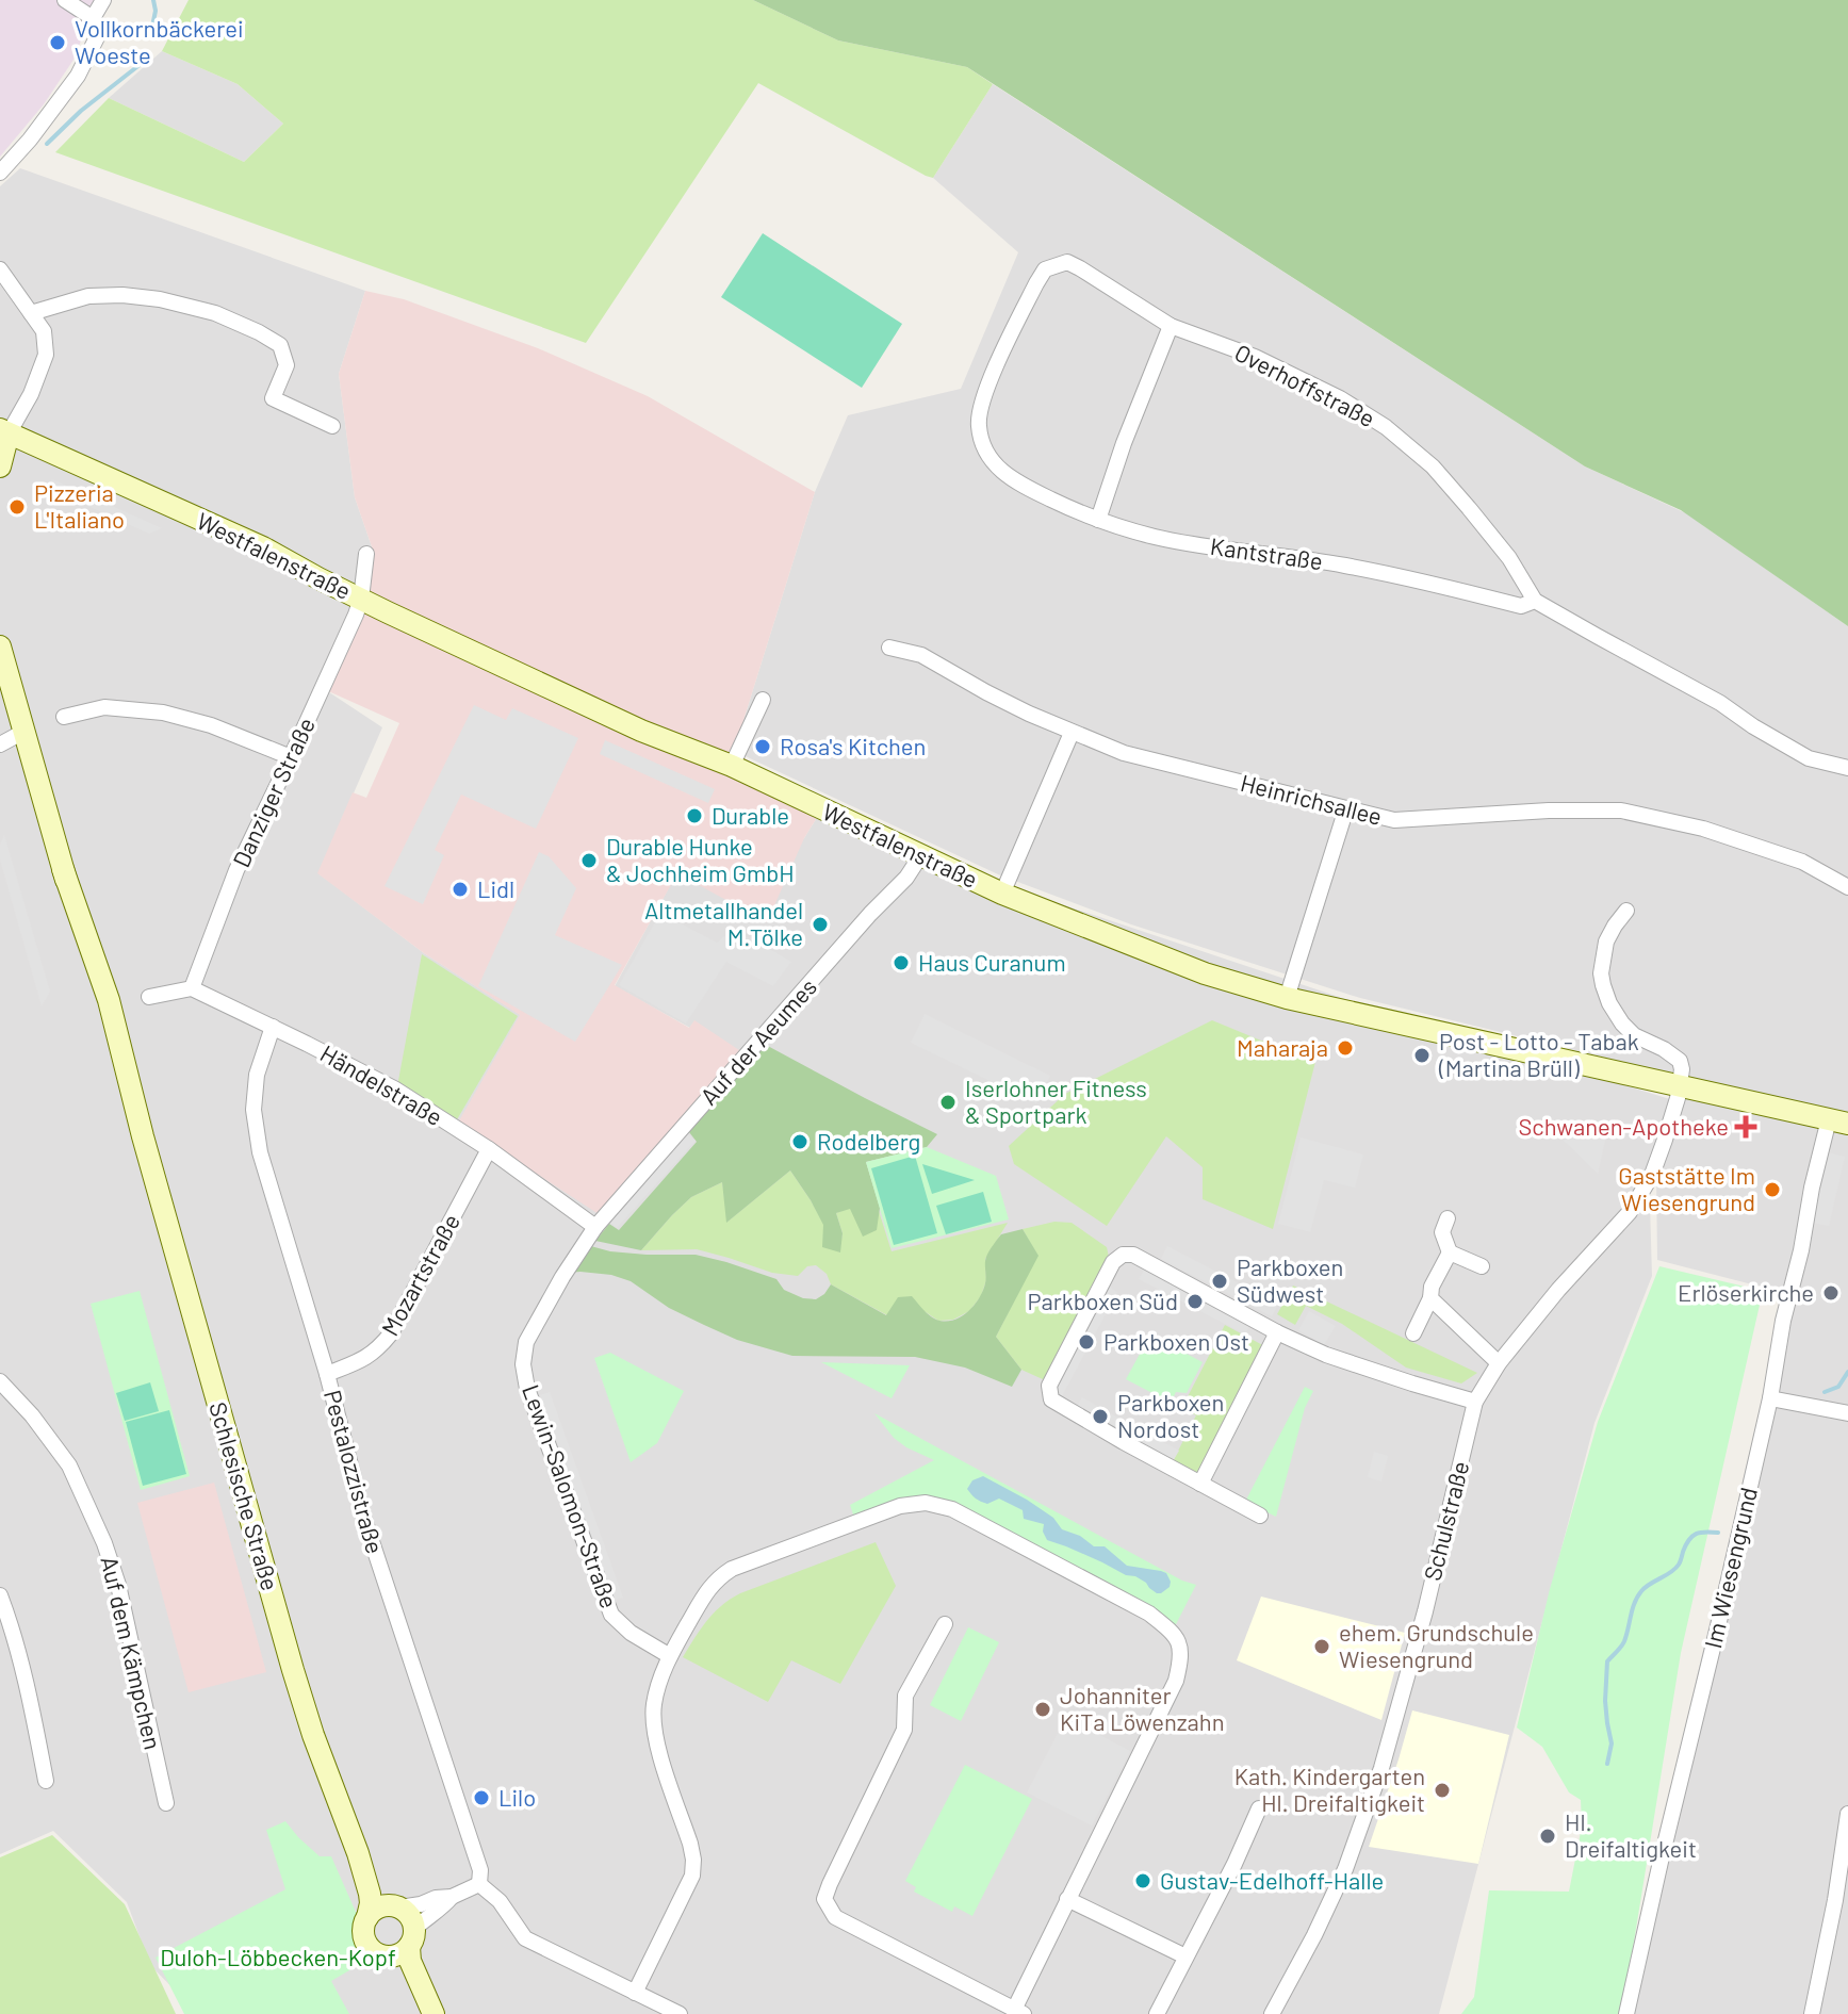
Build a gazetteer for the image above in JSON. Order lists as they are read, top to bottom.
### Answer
{
  "streets": {
    "main road": ["Westfalenstraße", "Schlesische Straße"],
    "street": [
      "Overhoffstraße",
      "Kantstraße",
      "Danziger Straße",
      "Heinrichsallee",
      "Auf der Aeumes",
      "Händelstraße",
      "Mozartstraße",
      "Pestalozzistraße",
      "Lewin-Salomon-Straße",
      "Schulstraße",
      "Im Wiesengrund",
      "Auf dem Kämpchen"
    ]
  },
  "crossings": [
    ["Overhoffstraße", "Kantstraße"],
    ["Westfalenstraße", "Danziger Straße"],
    ["Westfalenstraße", "Auf der Aeumes"],
    ["Westfalenstraße", "Schulstraße"],
    ["Westfalenstraße", "Im Wiesengrund"],
    ["Danziger Straße", "Händelstraße"],
    ["Auf der Aeumes", "Händelstraße"],
    ["Auf der Aeumes", "Lewin-Salomon-Straße"],
    ["Händelstraße", "Mozartstraße"],
    ["Händelstraße", "Pestalozzistraße"],
    ["Händelstraße", "Lewin-Salomon-Straße"],
    ["Mozartstraße", "Pestalozzistraße"]
  ],
  "parks": ["Duloh-Löbbecken-Kopf"],
  "places": {
    "other": [
      "Vollkornbäckerei Woeste",
      "Pizzeria L'Italiano",
      "Rosa's Kitchen",
      "Durable",
      "Durable Hunke & Jochheim GmbH",
      "Lidl",
      "Altmetallhandel M.Tölke",
      "Haus Curanum",
      "Maharaja",
      "Post - Lotto - Tabak (Martina Brüll)",
      "Iserlohner Fitness & Sportpark",
      "Rodelberg",
      "Gaststätte Im Wiesengrund",
      "Parkboxen Südwest",
      "Erlöserkirche",
      "Parkboxen Süd",
      "Parkboxen Ost",
      "Parkboxen Nordost",
      "ehem. Grundschule Wiesengrund",
      "Johanniter KiTa Löwenzahn",
      "Kath. Kindergarten Hl. Dreifaltigkeit",
      "Lilo",
      "Hl. Dreifaltigkeit",
      "Gustav-Edelhoff-Halle"
    ],
    "health": ["Schwanen-Apotheke"]
  }
}
